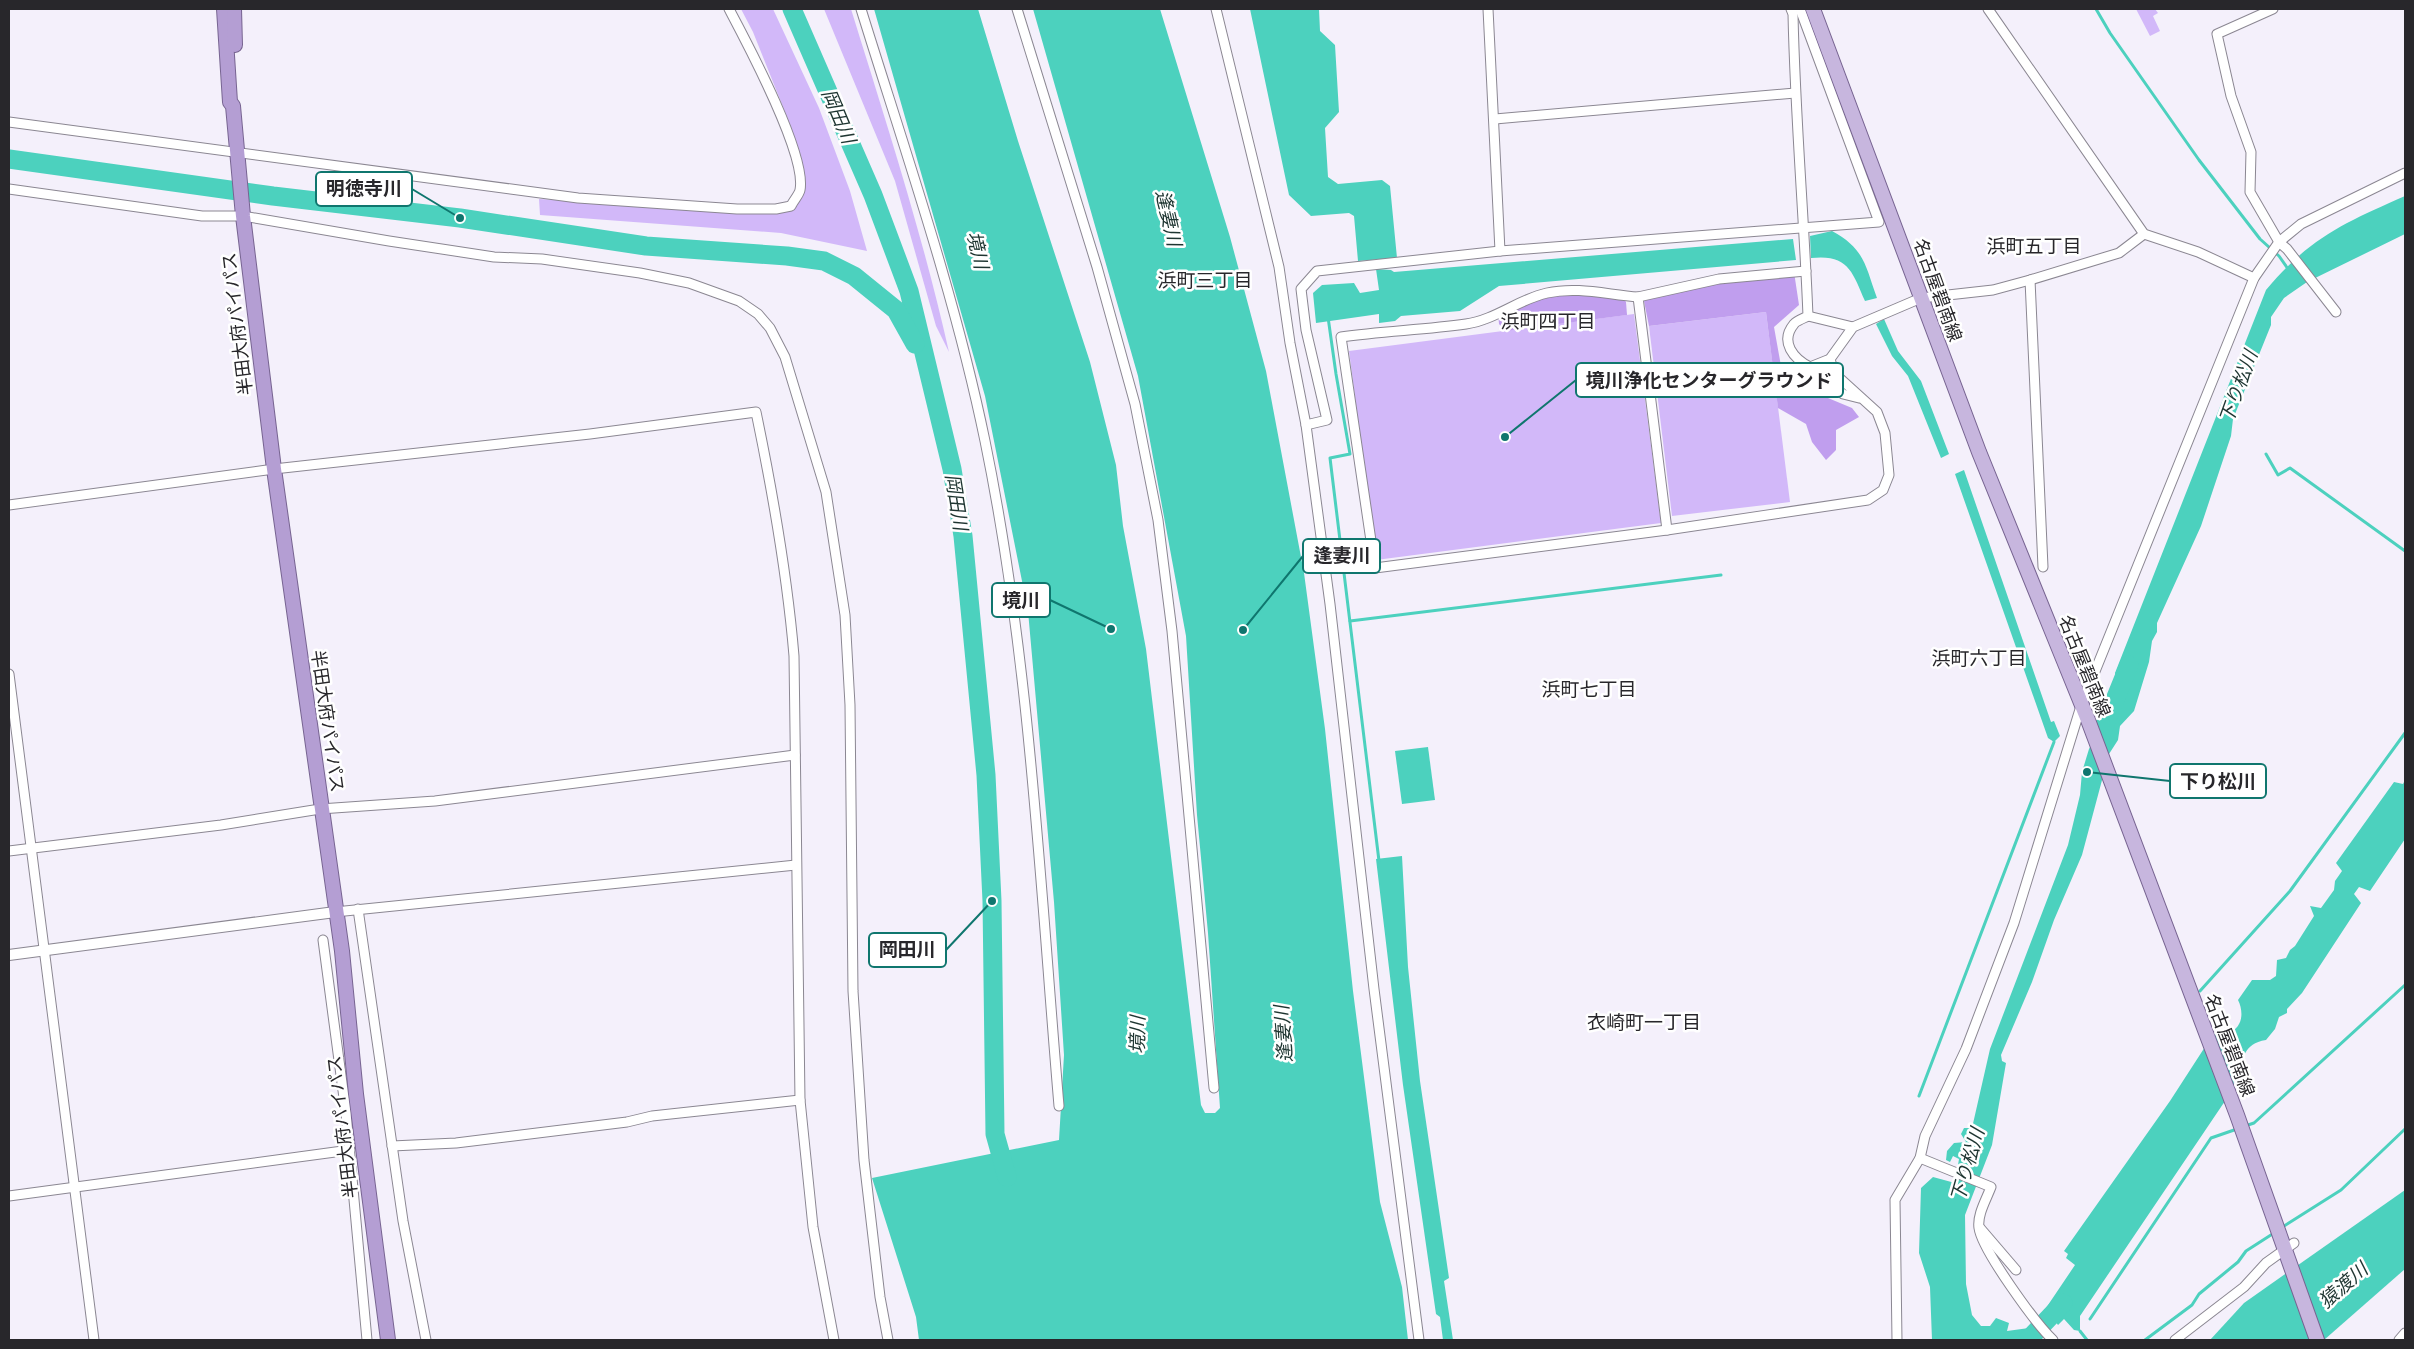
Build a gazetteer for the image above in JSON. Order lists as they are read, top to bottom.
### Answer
{
  "streets": {
    "highway": ["半田大府パイパス"],
    "main road": ["名古屋碧南線"]
  },
  "districts": [
    "浜町五丁目",
    "浜町三丁目",
    "浜町四丁目",
    "浜町六丁目",
    "浜町七丁目",
    "衣崎町一丁目"
  ],
  "water": [
    "岡田川",
    "逢妻川",
    "境川",
    "下り松川",
    "猿渡川"
  ],
  "places": [
    "明徳寺川",
    "境川浄化センターグラウンド",
    "境川",
    "逢妻川",
    "下り松川",
    "岡田川"
  ]
}
